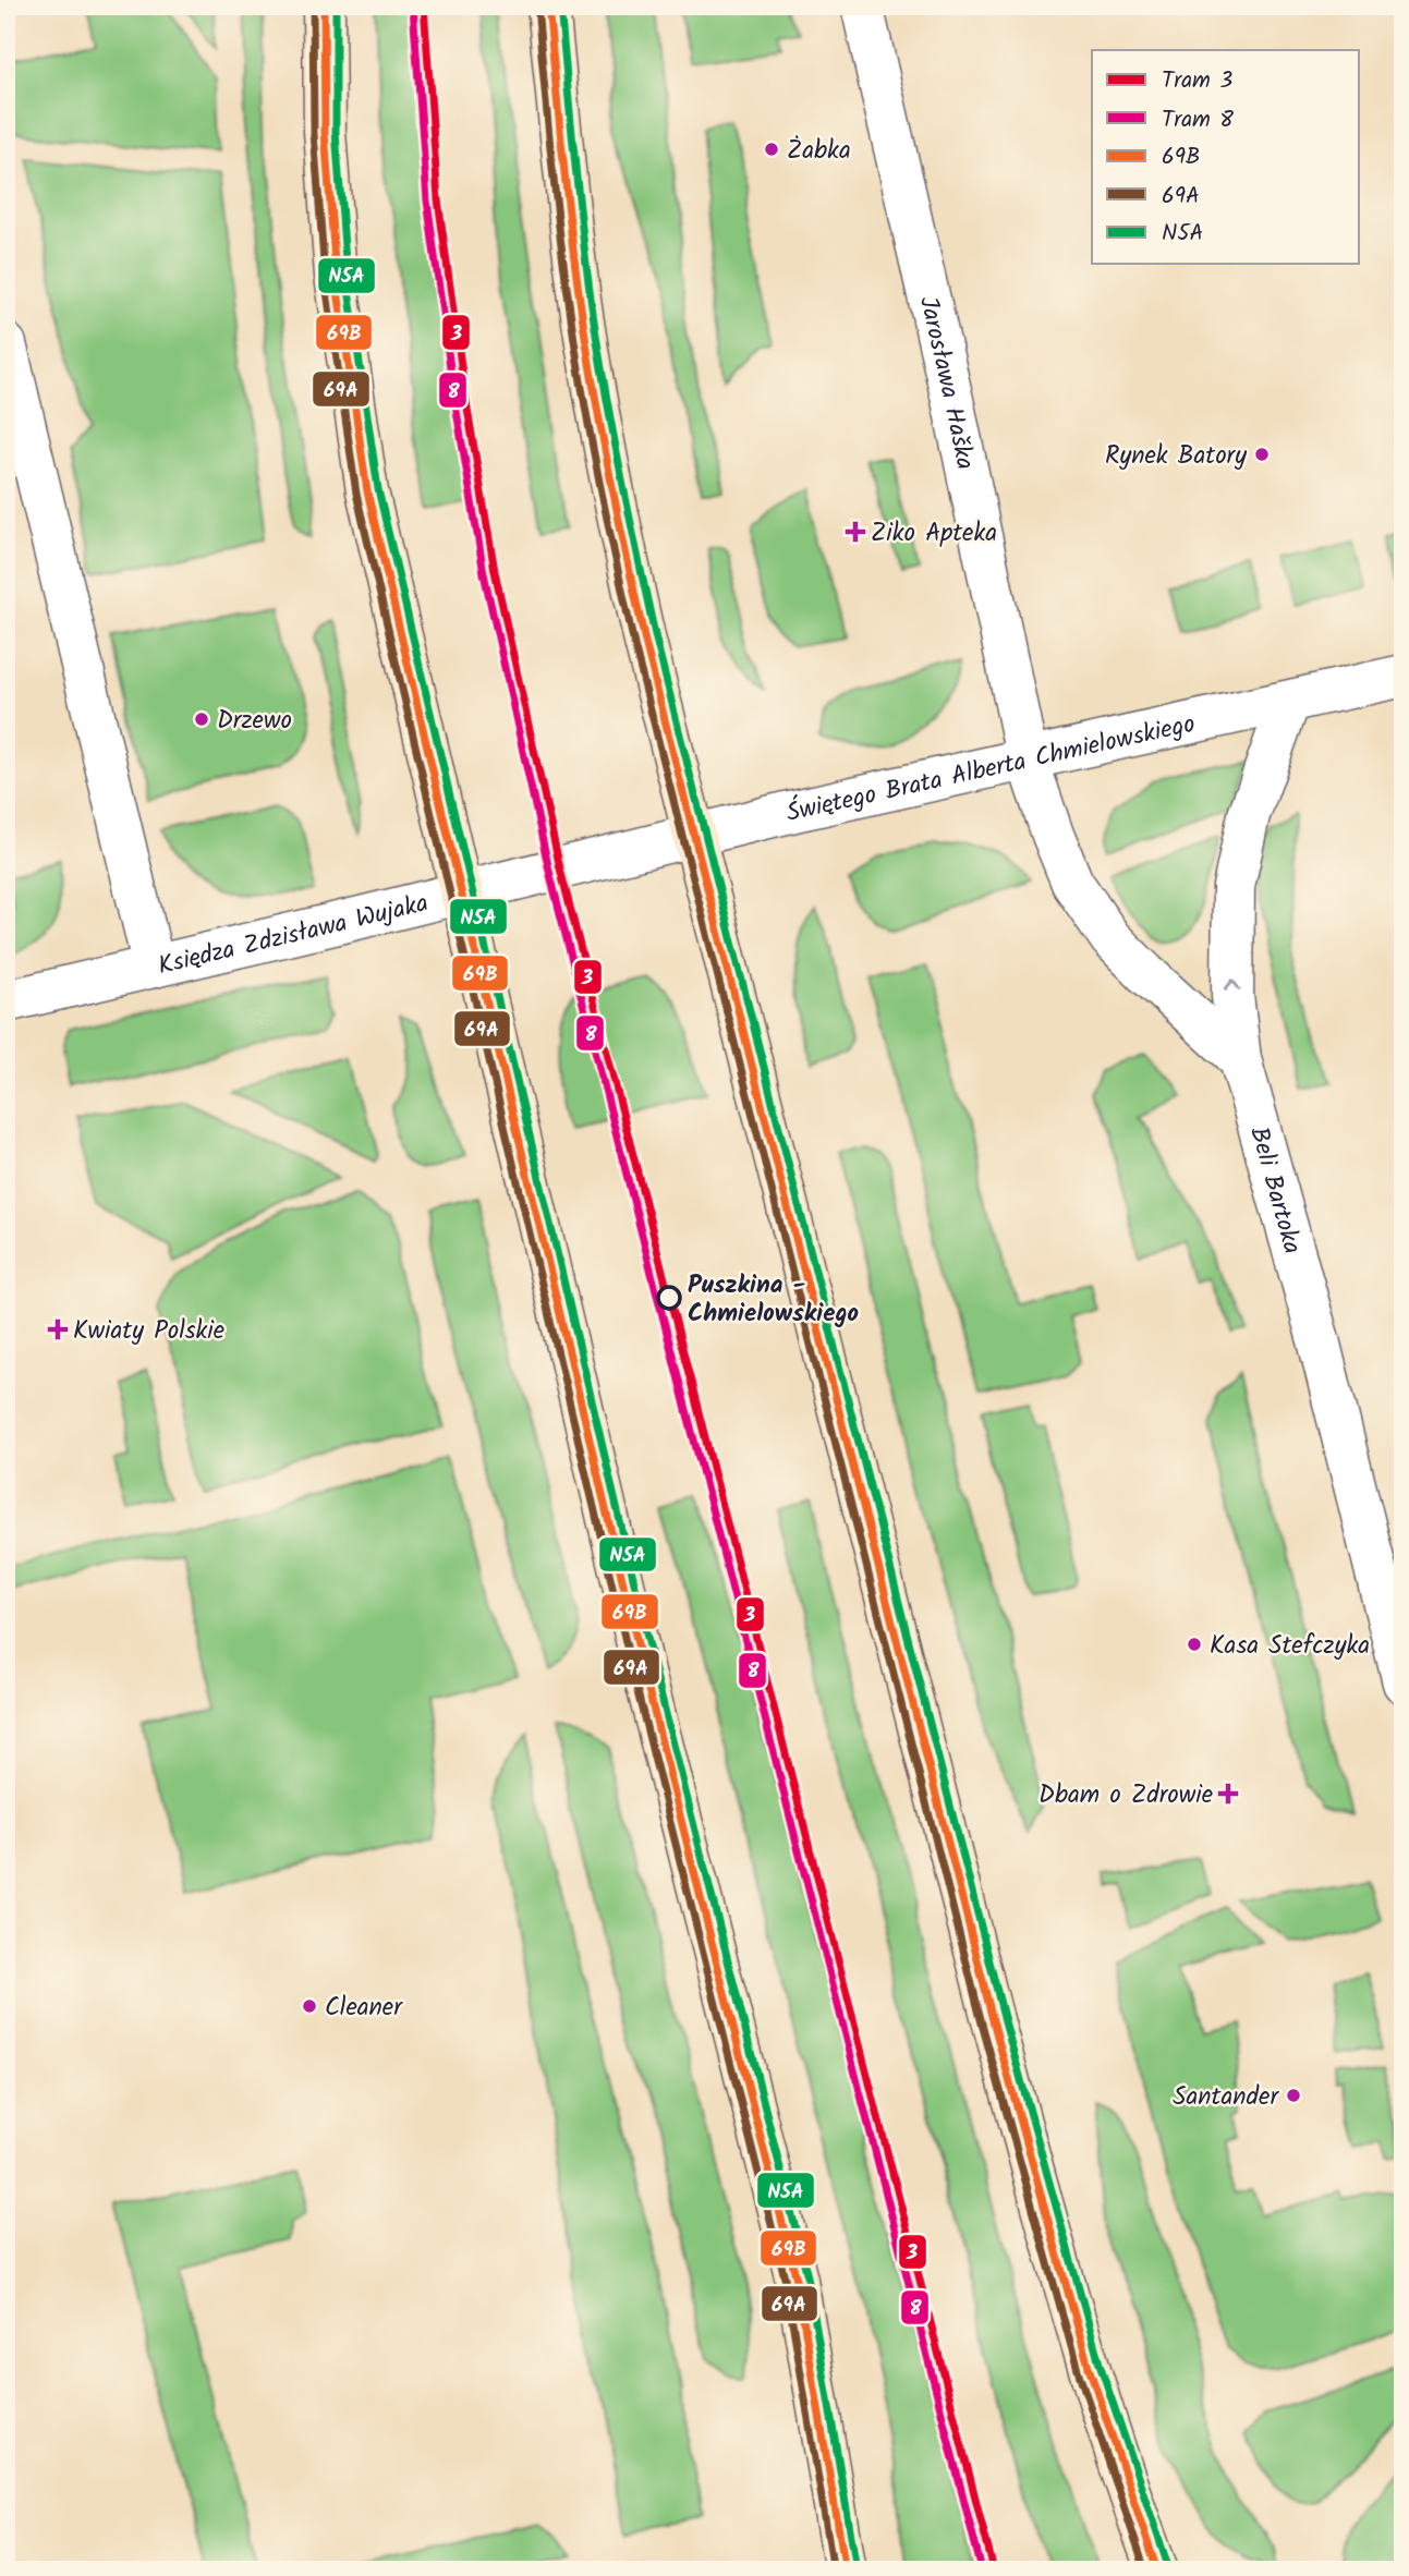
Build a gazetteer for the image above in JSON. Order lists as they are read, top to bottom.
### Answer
{
  "streets": {
    "street": [
      "Jarosława Haška",
      "Świętego Brata Alberta Chmielowskiego",
      "Księdza Zdzisława Wujaka",
      "Beli Bartoka"
    ]
  },
  "crossings": [
    ["Jarosława Haška", "Świętego Brata Alberta Chmielowskiego"],
    ["Świętego Brata Alberta Chmielowskiego", "Księdza Zdzisława Wujaka"],
    ["Świętego Brata Alberta Chmielowskiego", "Beli Bartoka"]
  ],
  "one_way": ["Beli Bartoka"],
  "places": {
    "other": [
      "Żabka",
      "Rynek Batory",
      "Drzewo",
      "Puszkina - Chmielowskiego",
      "Kasa Stefczyka",
      "Cleaner",
      "Santander"
    ],
    "health": ["Ziko Apteka", "Kwiaty Polskie", "Dbam o Zdrowie"]
  },
  "lines": [
    "tram line 3",
    "transit line 69B",
    "transit line 69A",
    "transit line N5A",
    "tram line 8"
  ],
  "legend": [
    "Tram 3",
    "Tram 8",
    "69B",
    "69A",
    "N5A"
  ]
}
